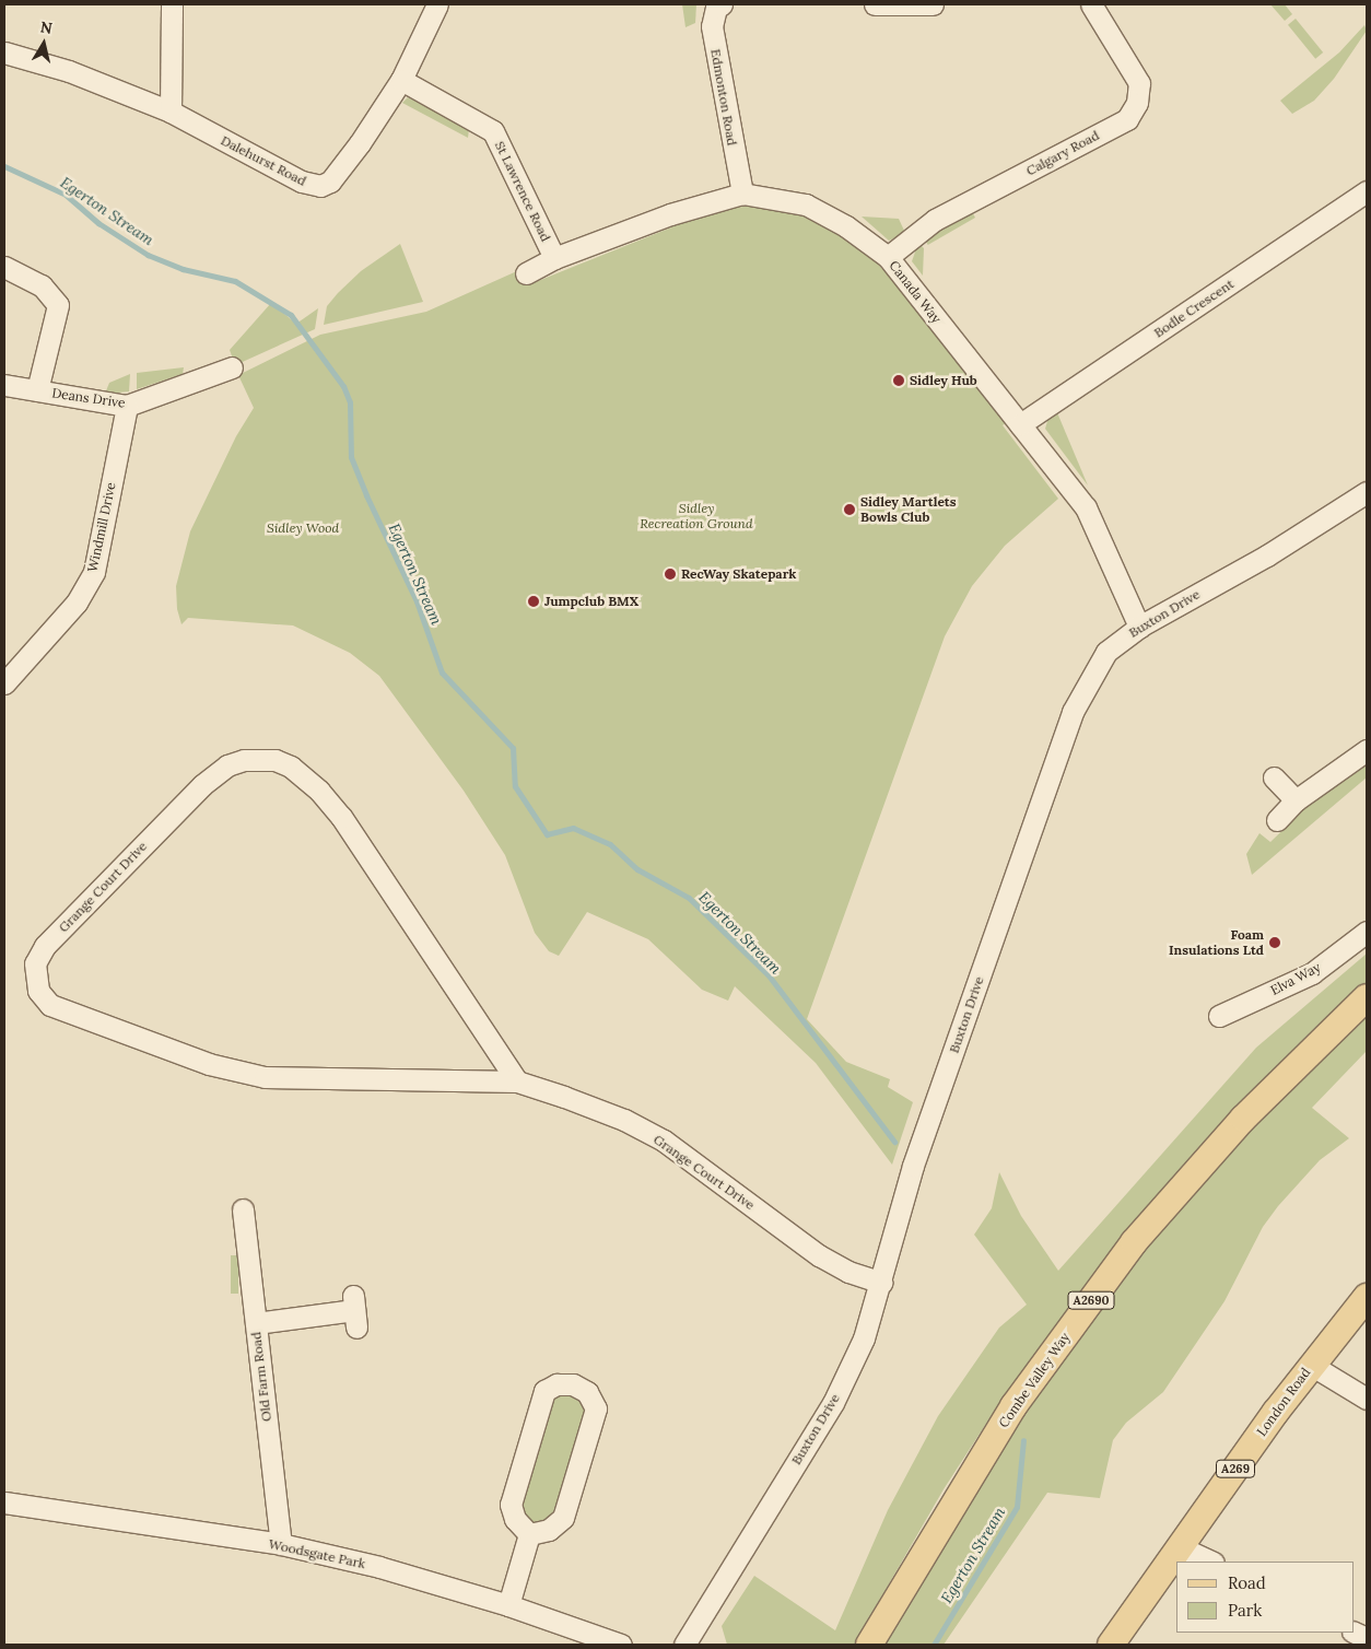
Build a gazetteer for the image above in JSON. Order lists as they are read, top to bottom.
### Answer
{
  "streets": {
    "main road": [
      "A2690",
      "Combe Valley Way",
      "London Road",
      "A269"
    ],
    "street": [
      "Edmonton Road",
      "Calgary Road",
      "Dalehurst Road",
      "St Lawrence Road",
      "Canada Way",
      "Bodle Crescent",
      "Deans Drive",
      "Windmill Drive",
      "Buxton Drive",
      "Grange Court Drive",
      "Elva Way",
      "Old Farm Road",
      "Woodsgate Park"
    ]
  },
  "crossings": [
    ["Edmonton Road", "Canada Way"],
    ["Calgary Road", "Canada Way"],
    ["Dalehurst Road", "St Lawrence Road"],
    ["St Lawrence Road", "Canada Way"],
    ["Canada Way", "Bodle Crescent"],
    ["Canada Way", "Buxton Drive"],
    ["Deans Drive", "Windmill Drive"],
    ["Buxton Drive", "Grange Court Drive"],
    ["Old Farm Road", "Woodsgate Park"]
  ],
  "water": ["Egerton Stream"],
  "parks": ["Sidley Recreation Ground", "Sidley Wood"],
  "places": [
    "Sidley Hub",
    "Sidley Martlets Bowls Club",
    "RecWay Skatepark",
    "Jumpclub BMX",
    "Foam Insulations Ltd"
  ],
  "legend": ["Road", "Park"],
  "north": "top"
}
